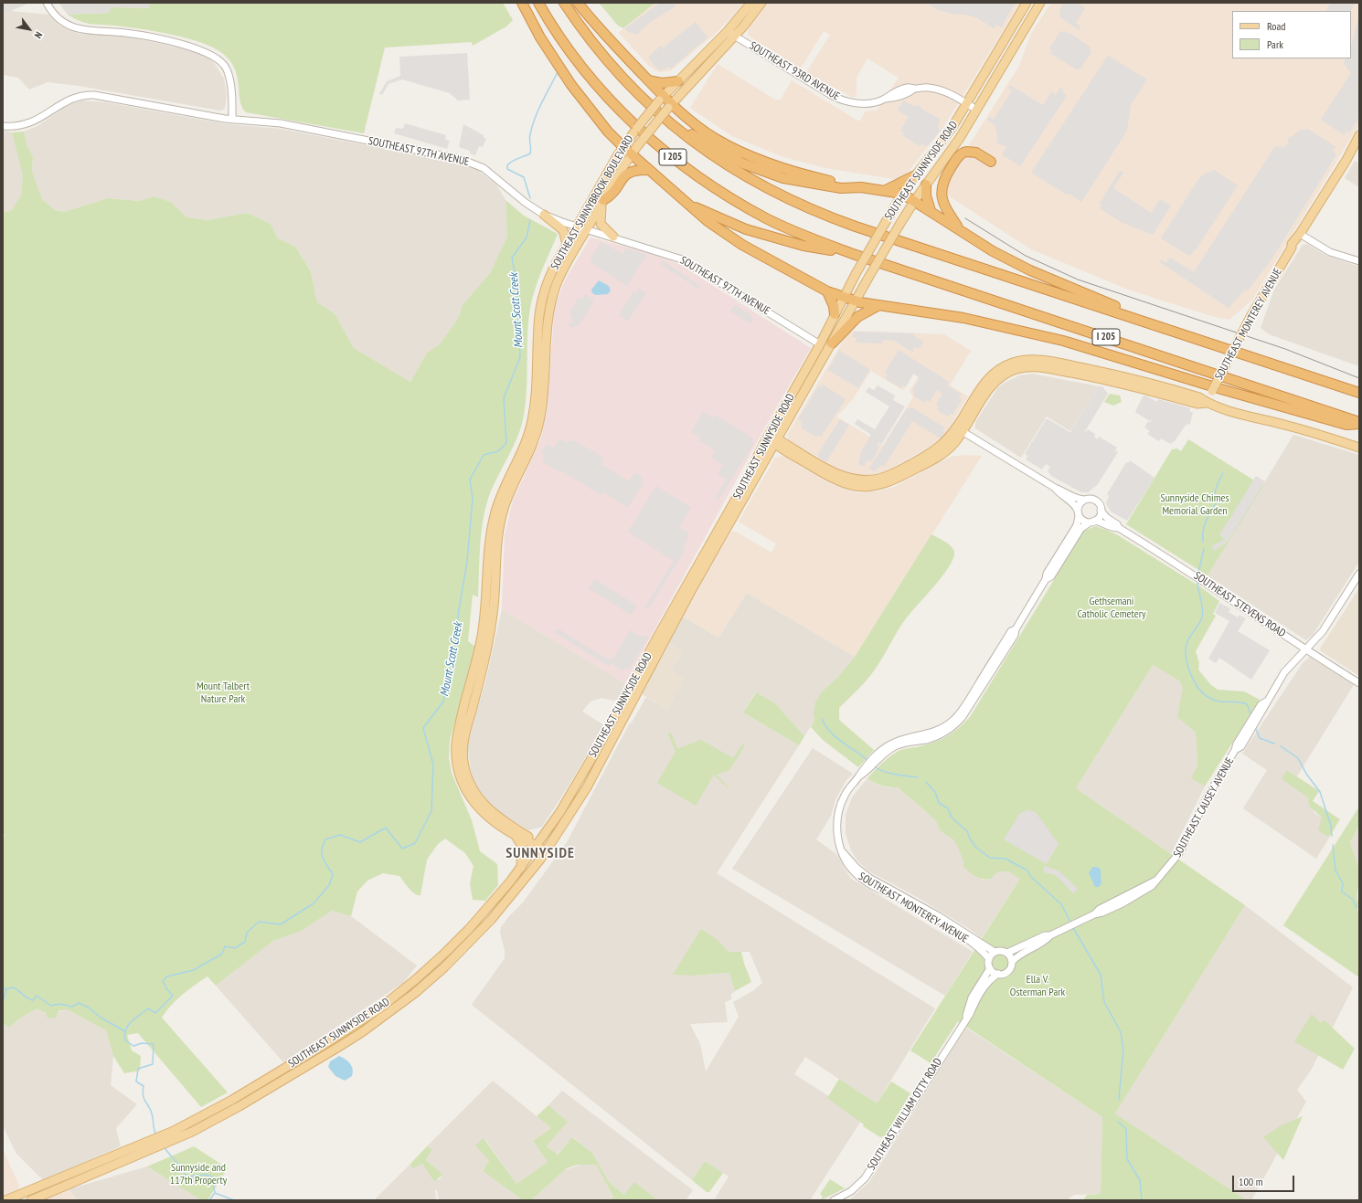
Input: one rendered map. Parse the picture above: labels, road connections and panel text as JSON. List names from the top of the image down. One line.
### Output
{"streets":{"highway":["I 205"],"main road":["SOUTHEAST SUNNYSIDE ROAD","SOUTHEAST SUNNYBROOK BOULEVARD","SOUTHEAST MONTEREY AVENUE"],"street":["SOUTHEAST 93RD AVENUE","SOUTHEAST 97TH AVENUE","SOUTHEAST STEVENS ROAD","SOUTHEAST CAUSEY AVENUE","SOUTHEAST WILLIAM OTTY ROAD"]},"crossings":[["SOUTHEAST 93RD AVENUE","SOUTHEAST SUNNYSIDE ROAD"],["SOUTHEAST 93RD AVENUE","SOUTHEAST SUNNYBROOK BOULEVARD"],["SOUTHEAST 97TH AVENUE","SOUTHEAST SUNNYSIDE ROAD"],["SOUTHEAST 97TH AVENUE","SOUTHEAST SUNNYBROOK BOULEVARD"],["SOUTHEAST SUNNYSIDE ROAD","SOUTHEAST SUNNYBROOK BOULEVARD"],["SOUTHEAST MONTEREY AVENUE","SOUTHEAST STEVENS ROAD"],["SOUTHEAST MONTEREY AVENUE","SOUTHEAST CAUSEY AVENUE"],["SOUTHEAST MONTEREY AVENUE","SOUTHEAST WILLIAM OTTY ROAD"],["SOUTHEAST STEVENS ROAD","SOUTHEAST CAUSEY AVENUE"],["SOUTHEAST CAUSEY AVENUE","SOUTHEAST WILLIAM OTTY ROAD"]],"districts":["SUNNYSIDE"],"water":["Mount Scott Creek"],"parks":["Sunnyside Chimes Memorial Garden","Gethsemani Catholic Cemetery","Mount Talbert Nature Park","Ella V. Osterman Park","Sunnyside and 117th Property"],"legend":["Road","Park"],"scale_bar":"100 m","north":"bottom right"}
